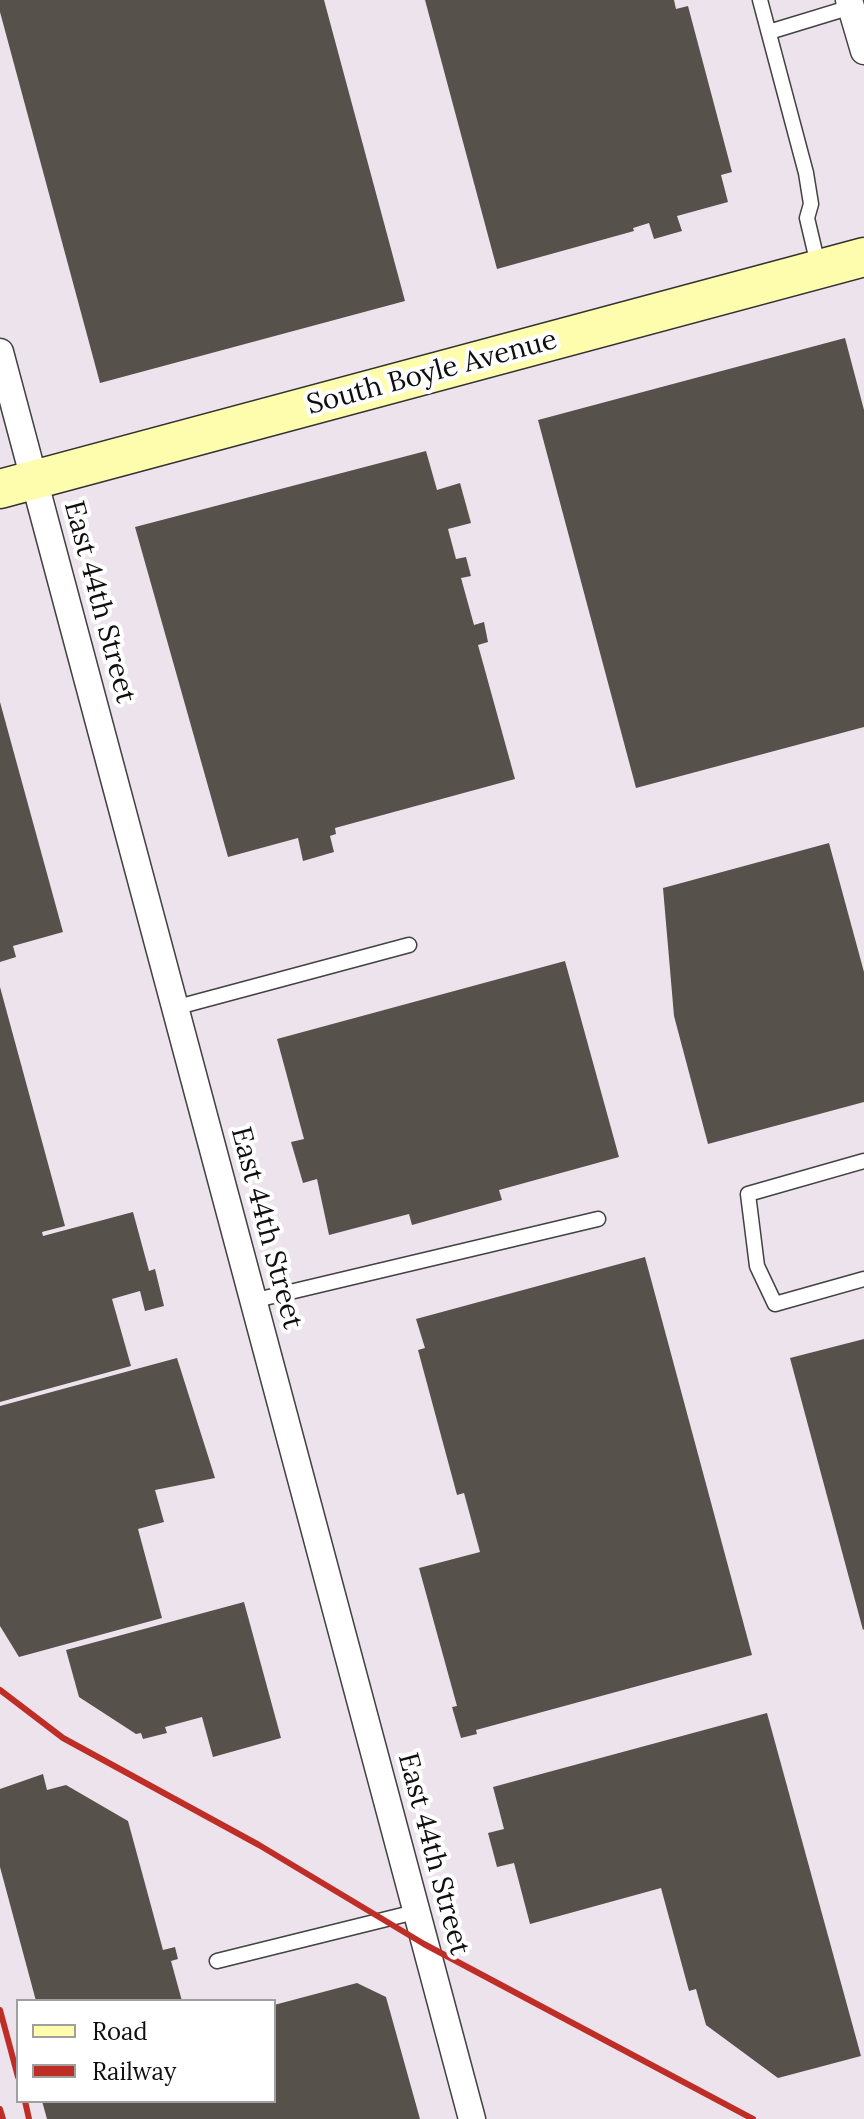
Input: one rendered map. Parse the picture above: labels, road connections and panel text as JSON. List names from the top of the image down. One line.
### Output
{"streets":{"street":["South Boyle Avenue","East 44th Street"]},"crossings":[["South Boyle Avenue","East 44th Street"]],"legend":["Road","Railway"]}
